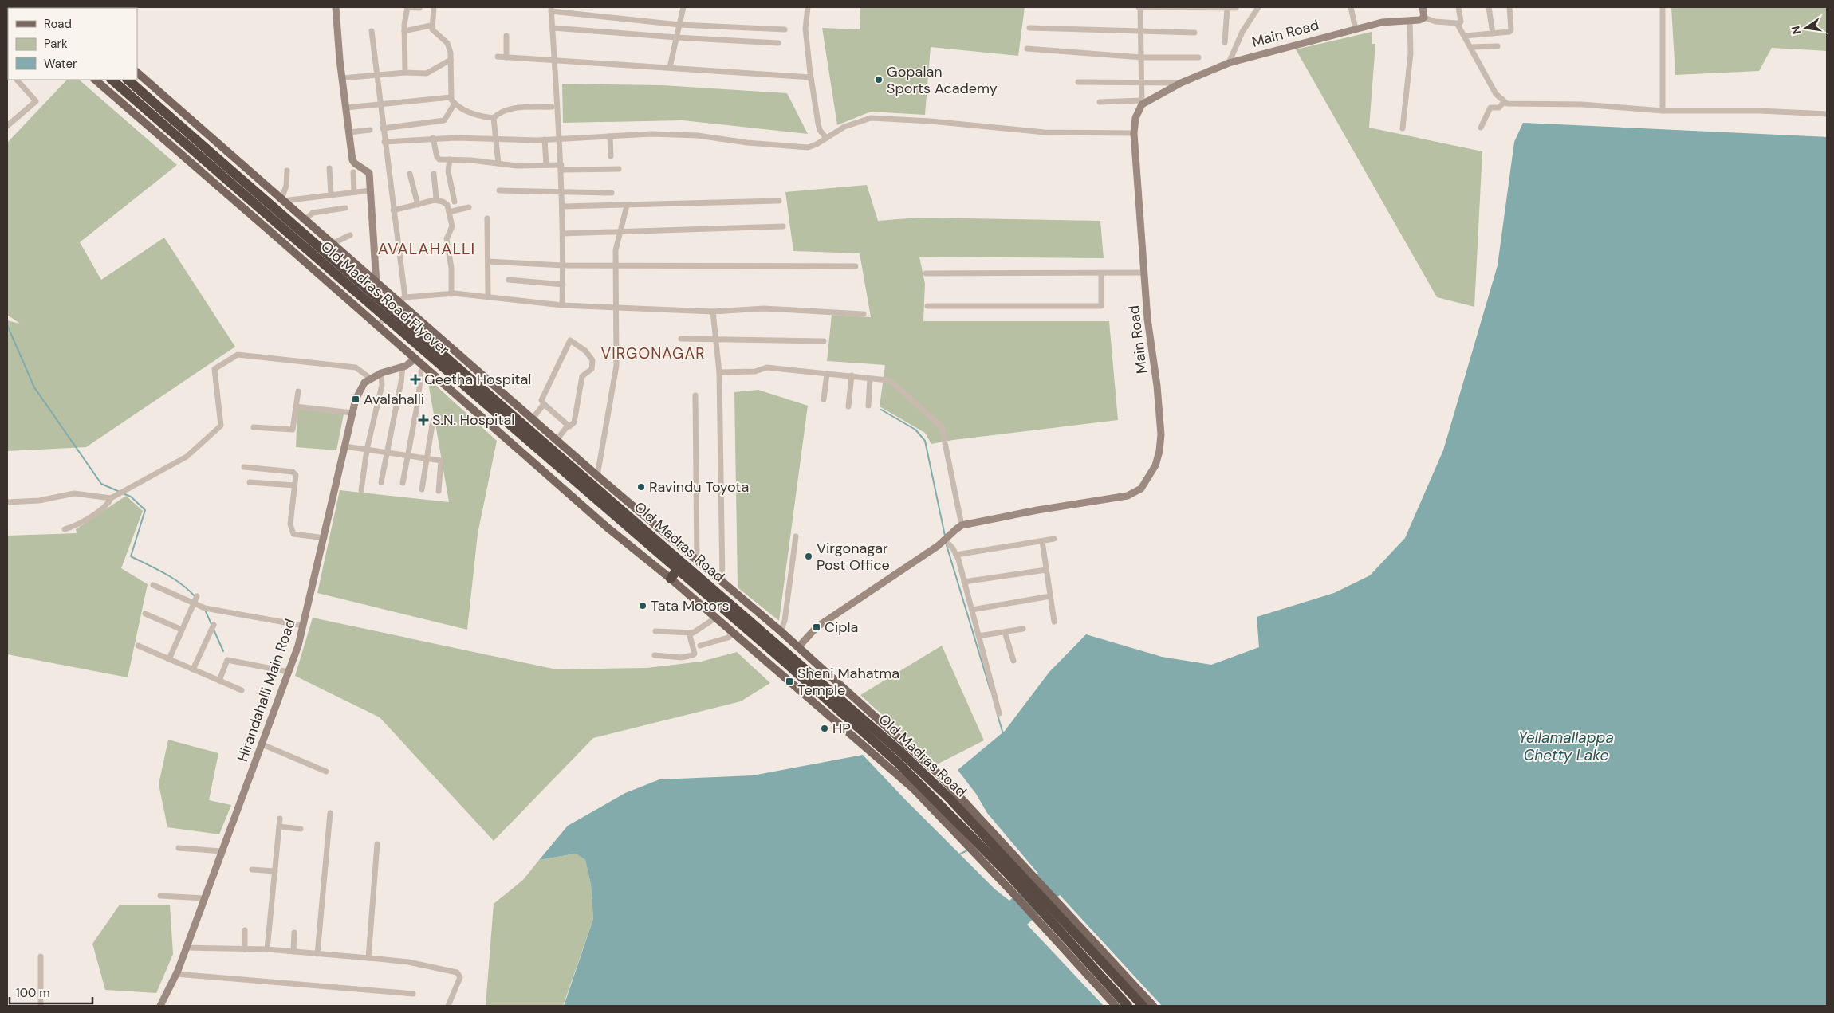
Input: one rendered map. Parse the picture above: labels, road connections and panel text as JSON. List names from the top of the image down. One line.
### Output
{"streets":{"highway":["Old Madras Road Flyover","Old Madras Road"],"street":["Main Road","Hirandahalli Main Road"]},"crossings":[["Old Madras Road Flyover","Old Madras Road"]],"districts":["AVALAHALLI","VIRGONAGAR"],"water":["Yellamallappa Chetty Lake"],"places":{"other":["Gopalan Sports Academy","Ravindu Toyota","Virgonagar Post Office","Tata Motors","HP"],"health":["Geetha Hospital","S.N. Hospital"],"transit":["Avalahalli","Cipla","Sheni Mahatma Temple"]},"legend":["Road","Park","Water"],"scale_bar":"100 m","north":"left"}
